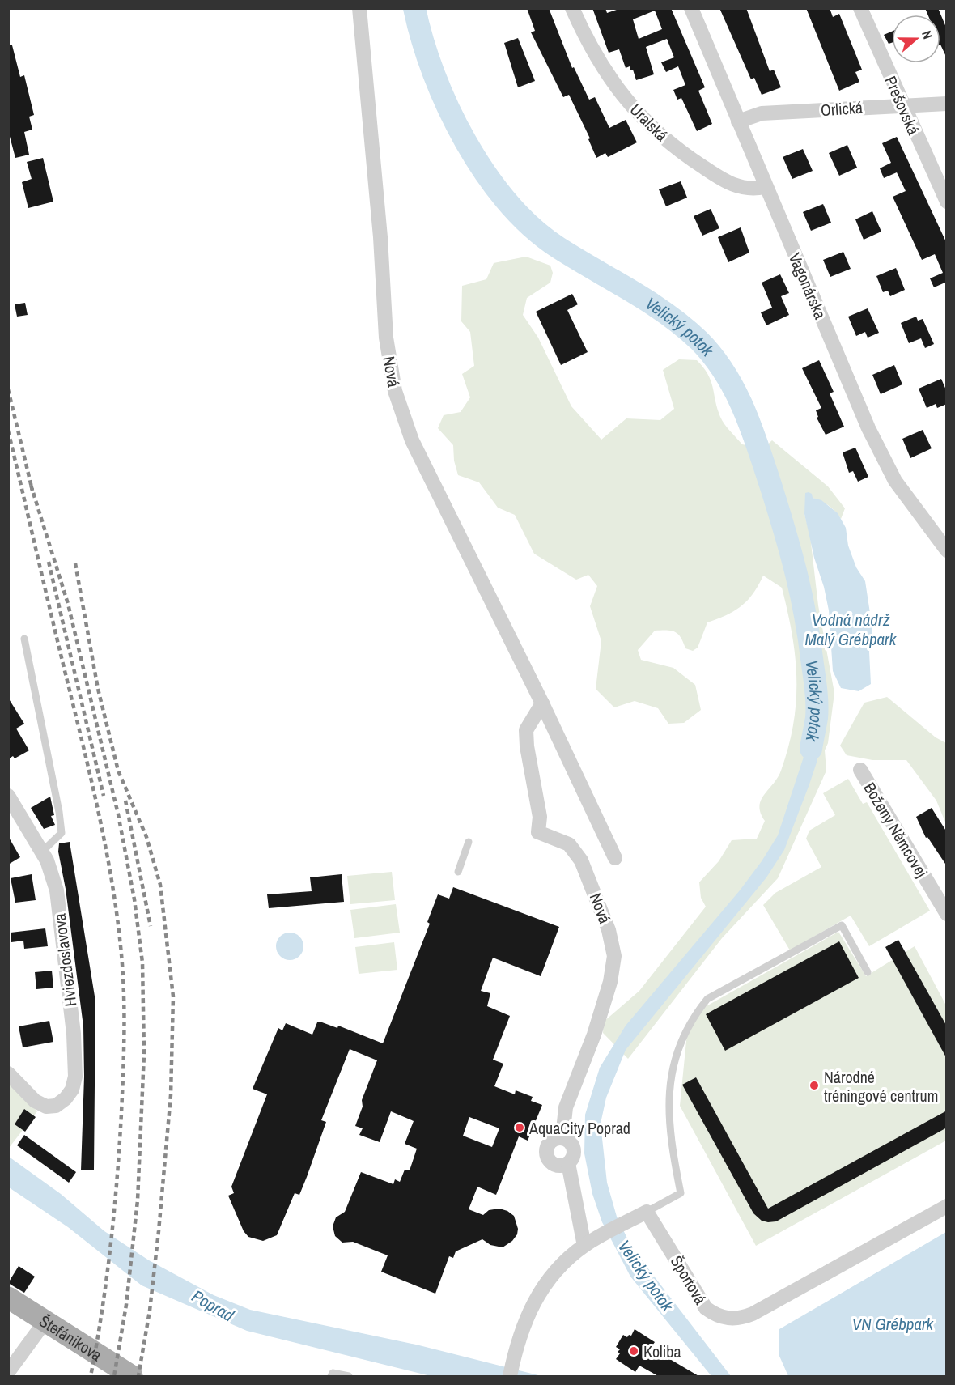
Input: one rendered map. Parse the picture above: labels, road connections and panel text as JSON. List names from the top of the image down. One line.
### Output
{"streets":{"main road":["Štefánikova"],"street":["Prešovská","Orlická","Uralská","Vagonárska","Nová","Boženy Němcovej","Hviezdoslavova","Športová"]},"crossings":[["Prešovská","Orlická"],["Orlická","Vagonárska"],["Uralská","Vagonárska"]],"water":["Velický potok","Vodná nádrž Malý Grébpark","Poprad","VN Grébpark"],"places":["Národné tréningové centrum","AquaCity Poprad","Koliba"],"north":"right"}
